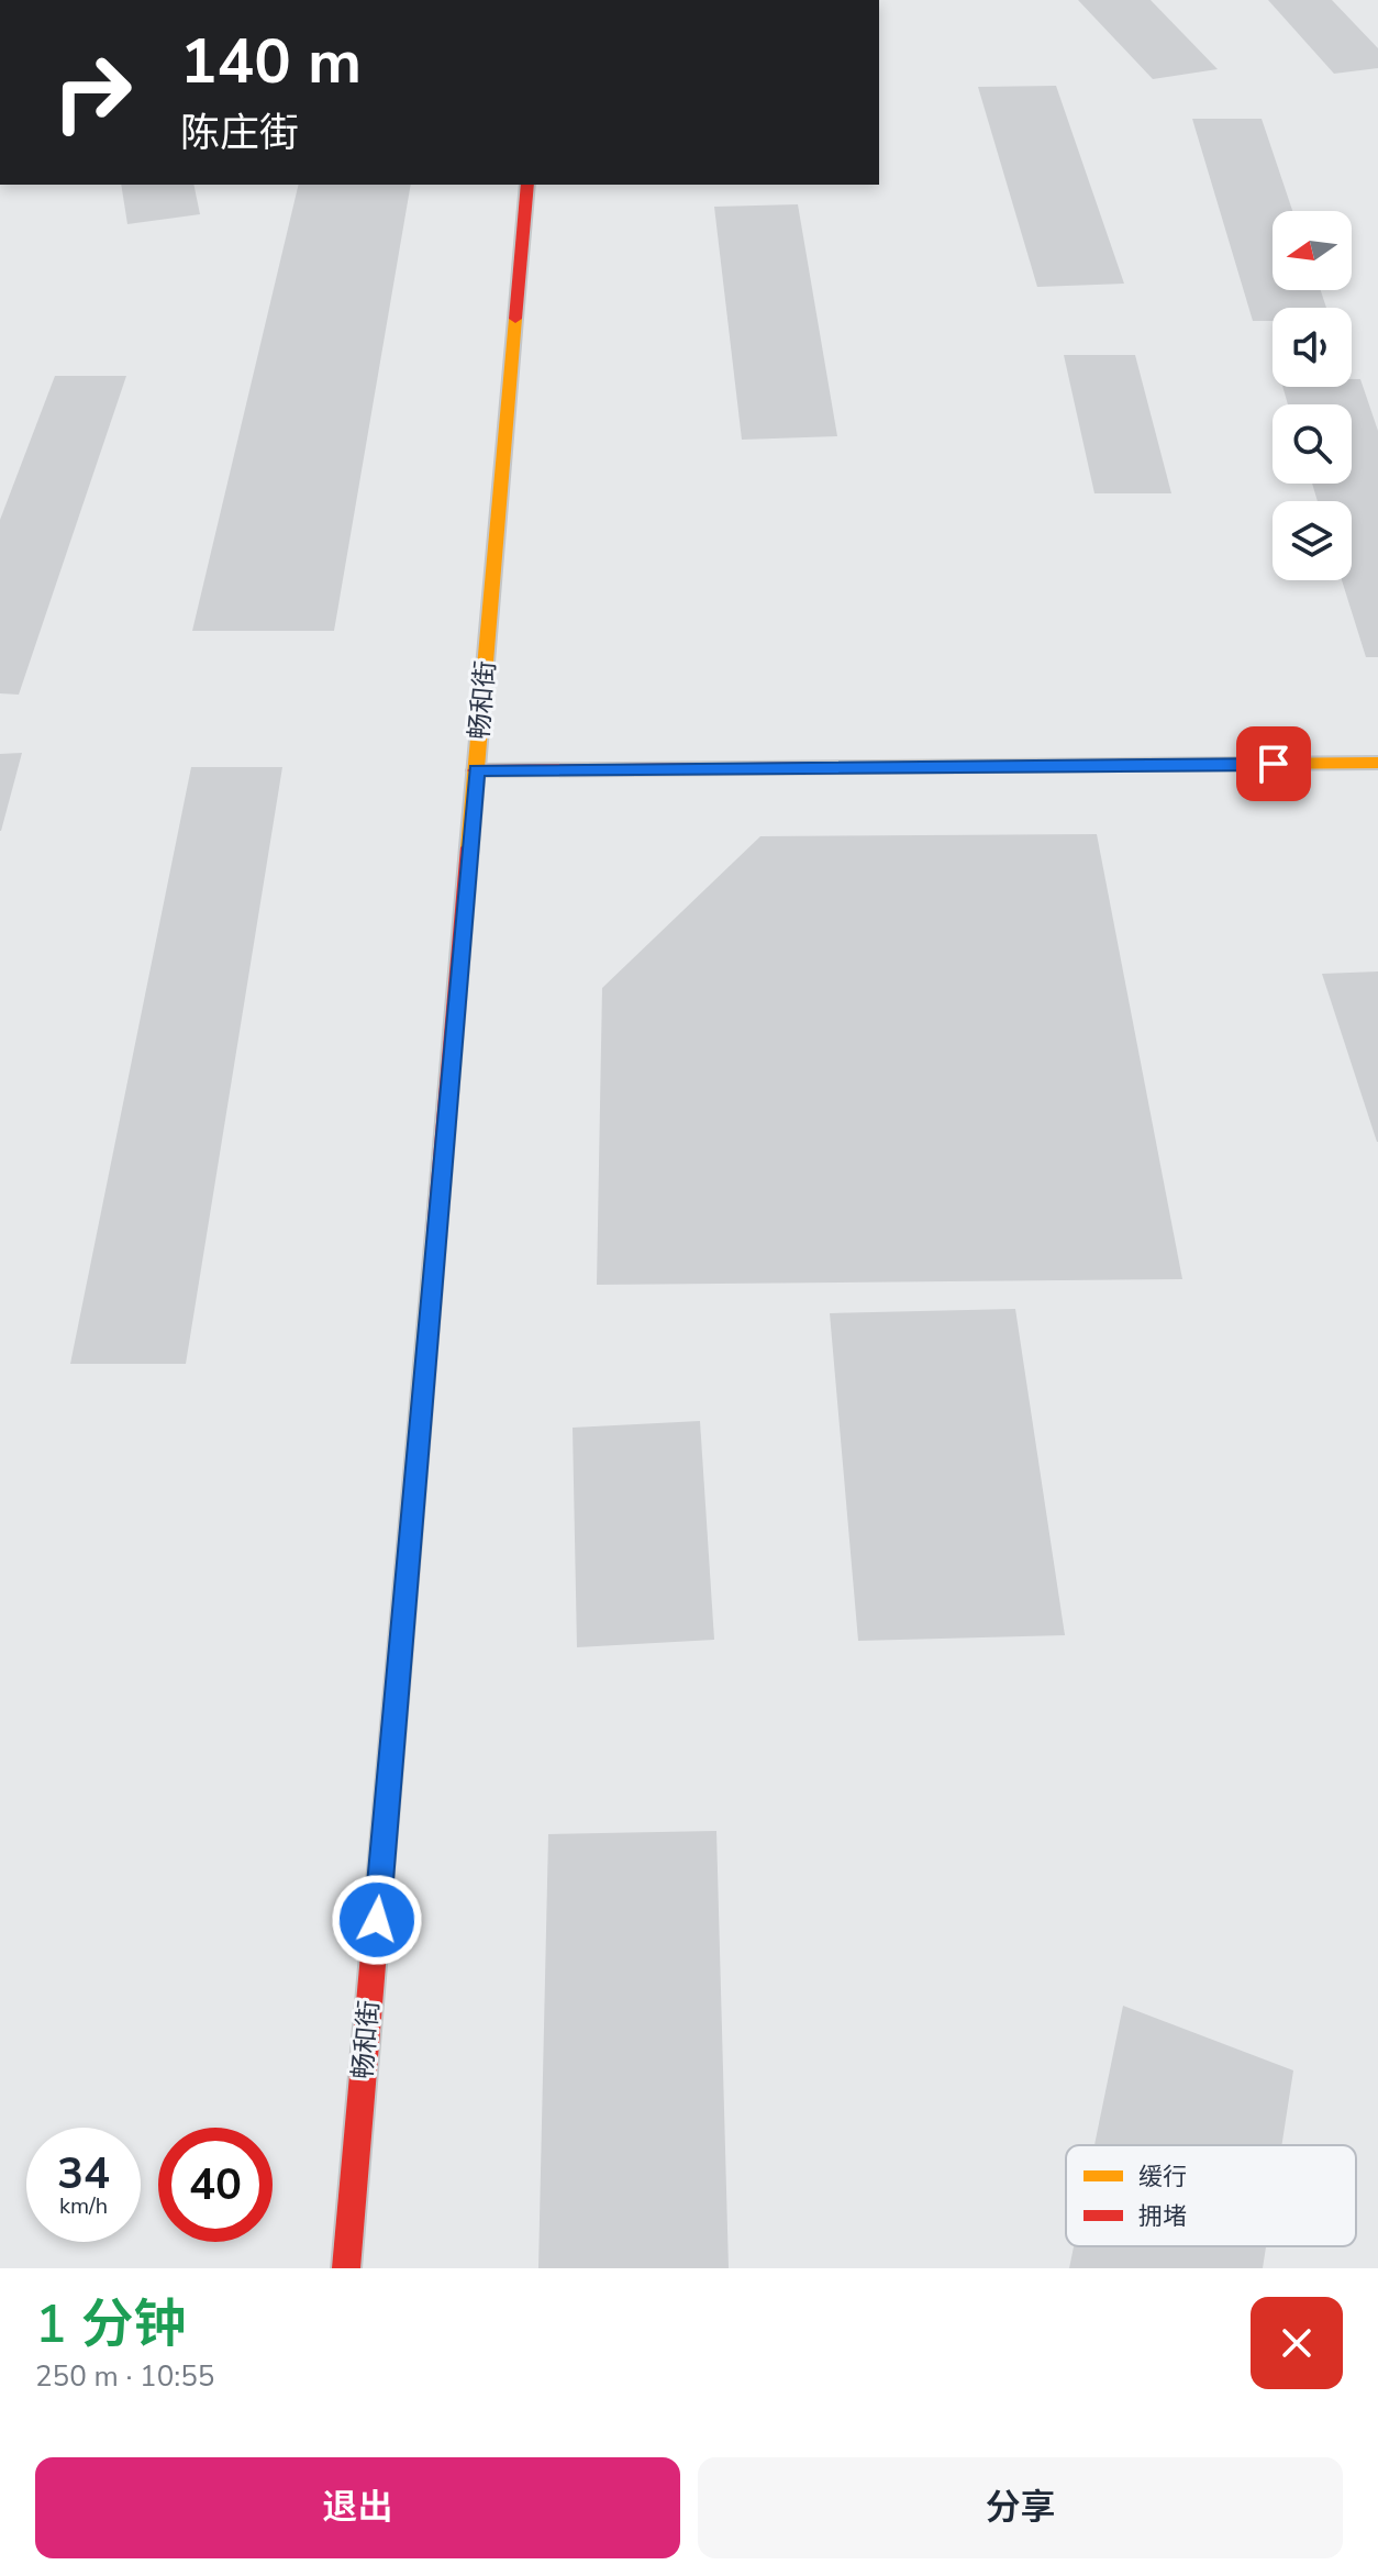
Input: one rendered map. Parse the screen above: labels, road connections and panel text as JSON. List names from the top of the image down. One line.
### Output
{"streets":{"street":["畅和街"]},"legend":["缓行","拥堵"],"north":"left","page":{"turn":["140 m","陈庄街"],"speed":"34 km/h","limit":"40","heading":["1 分钟","250 m · 10:55"],"buttons":["退出","分享"]}}
